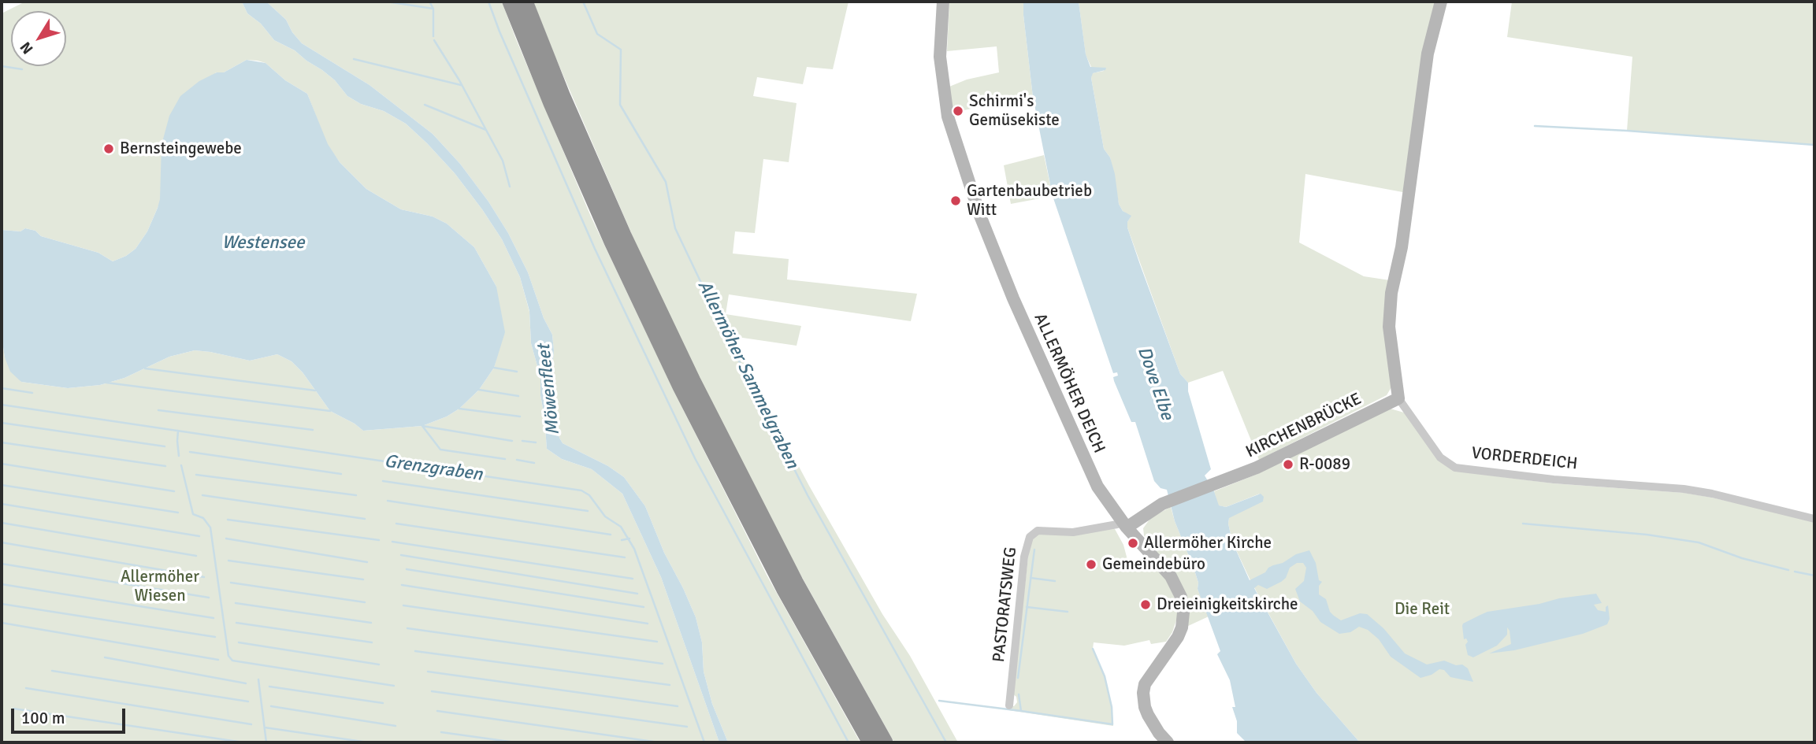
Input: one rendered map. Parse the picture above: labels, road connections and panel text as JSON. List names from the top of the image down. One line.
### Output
{"streets":{"street":["ALLERMÖHER DEICH","KIRCHENBRÜCKE","VORDERDEICH","PASTORATSWEG"]},"crossings":[["ALLERMÖHER DEICH","KIRCHENBRÜCKE"],["ALLERMÖHER DEICH","PASTORATSWEG"],["KIRCHENBRÜCKE","VORDERDEICH"],["KIRCHENBRÜCKE","PASTORATSWEG"]],"water":["Westensee","Allermöher Sammelgraben","Dove Elbe","Möwenfleet","Grenzgraben"],"parks":["Allermöher Wiesen","Die Reit"],"places":["Schirmi's Gemüsekiste","Bernsteingewebe","Gartenbaubetrieb Witt","R-0089","Allermöher Kirche","Gemeindebüro","Dreieinigkeitskirche"],"scale_bar":"100 m","north":"bottom left"}
